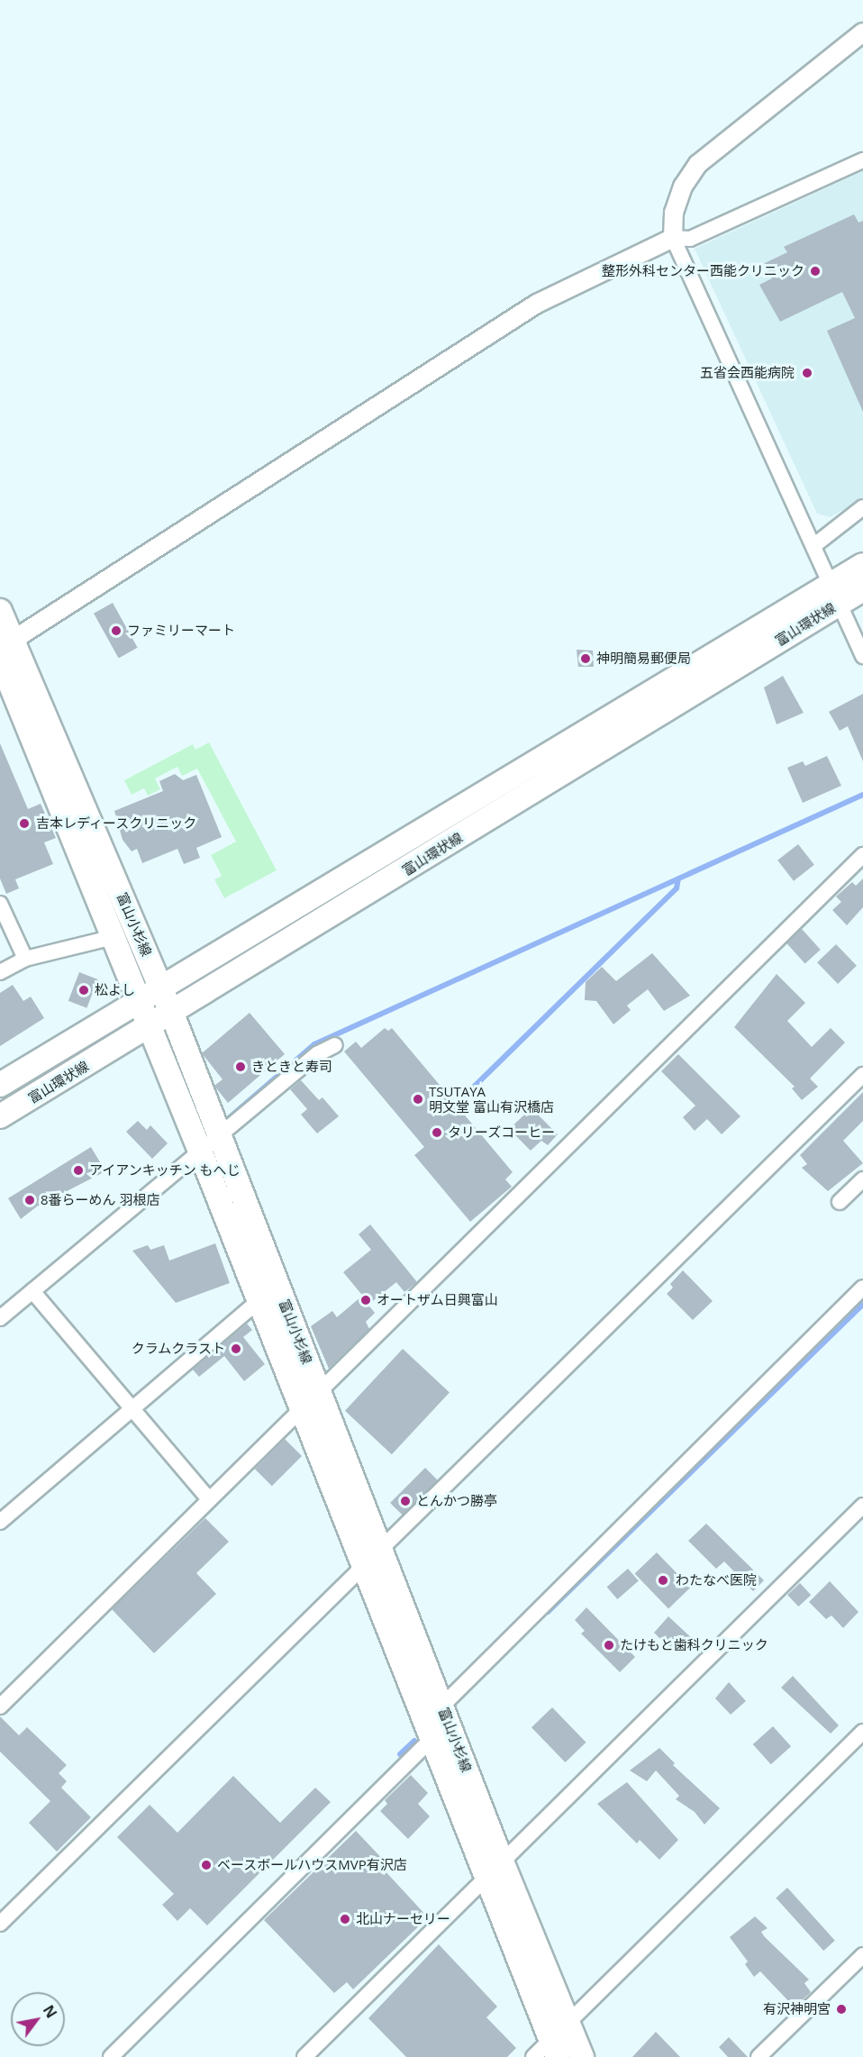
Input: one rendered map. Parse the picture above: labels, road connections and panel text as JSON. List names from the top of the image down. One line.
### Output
{"streets":{"main road":["富山環状線","富山小杉線"]},"crossings":[["富山環状線","富山小杉線"]],"places":["整形外科センター西能クリニック","五省会西能病院","ファミリーマート","神明簡易郵便局","吉本レディースクリニック","松よし","きときと寿司","TSUTAYA 明文堂 富山有沢橋店","タリーズコーヒー","アイアンキッチン もへじ","8番らーめん 羽根店","オートザム日興富山","クラムクラスト","とんかつ勝亭","わたなべ医院","たけもと歯科クリニック","ベースボールハウスMVP有沢店","北山ナーセリー","有沢神明宮"],"north":"top right"}
